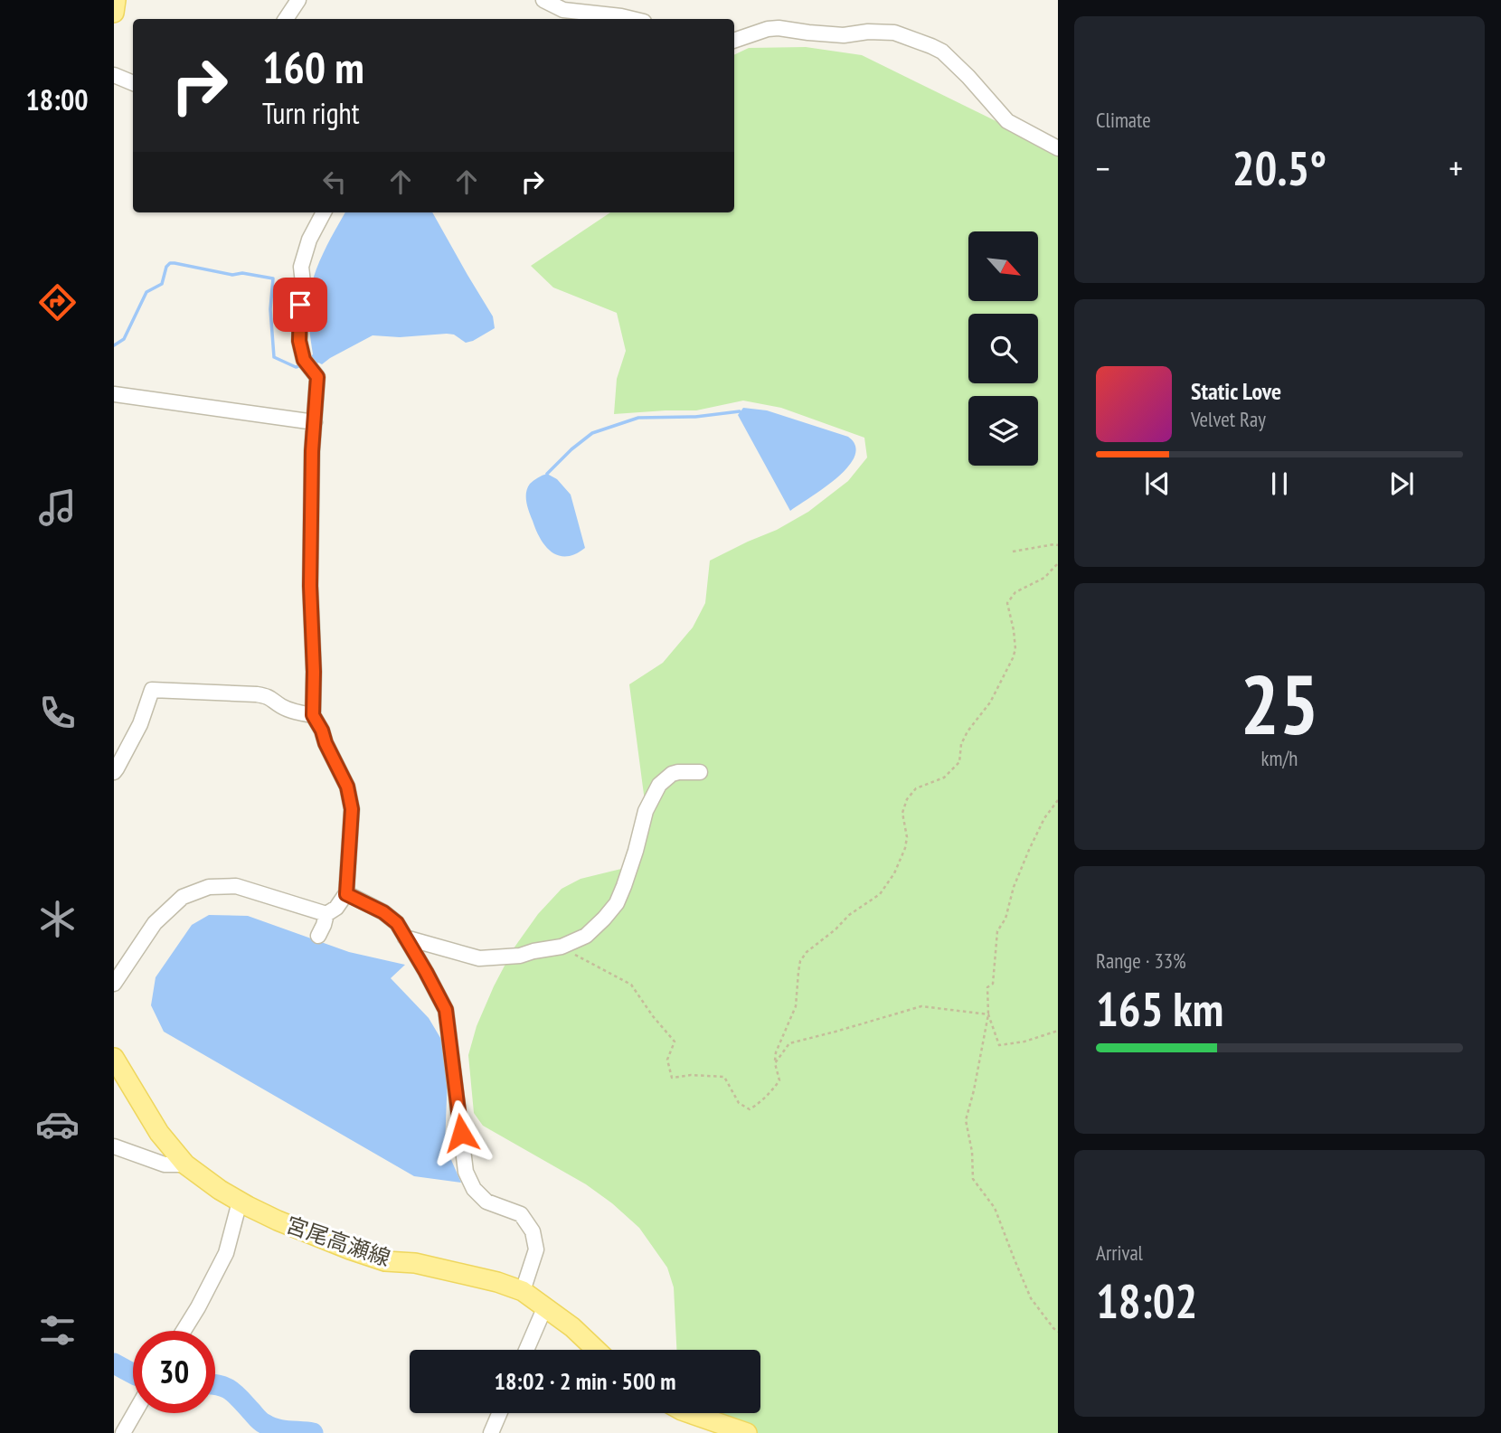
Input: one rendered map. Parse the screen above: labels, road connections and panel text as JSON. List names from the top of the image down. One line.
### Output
{"streets":{"main road":["宮尾高瀬線"]},"north":"bottom right","page":{"tabs":"18:00","tile":["Climate",["25","km/h"],["Range · 33%","165 km"],["Arrival","18:02"]],"turn":["160 m","Turn right"],"heat":["−","20.5°","+"],"song":["Static Love","Velvet Ray"],"limit":"30","trip":"18:02 · 2 min · 500 m"}}
